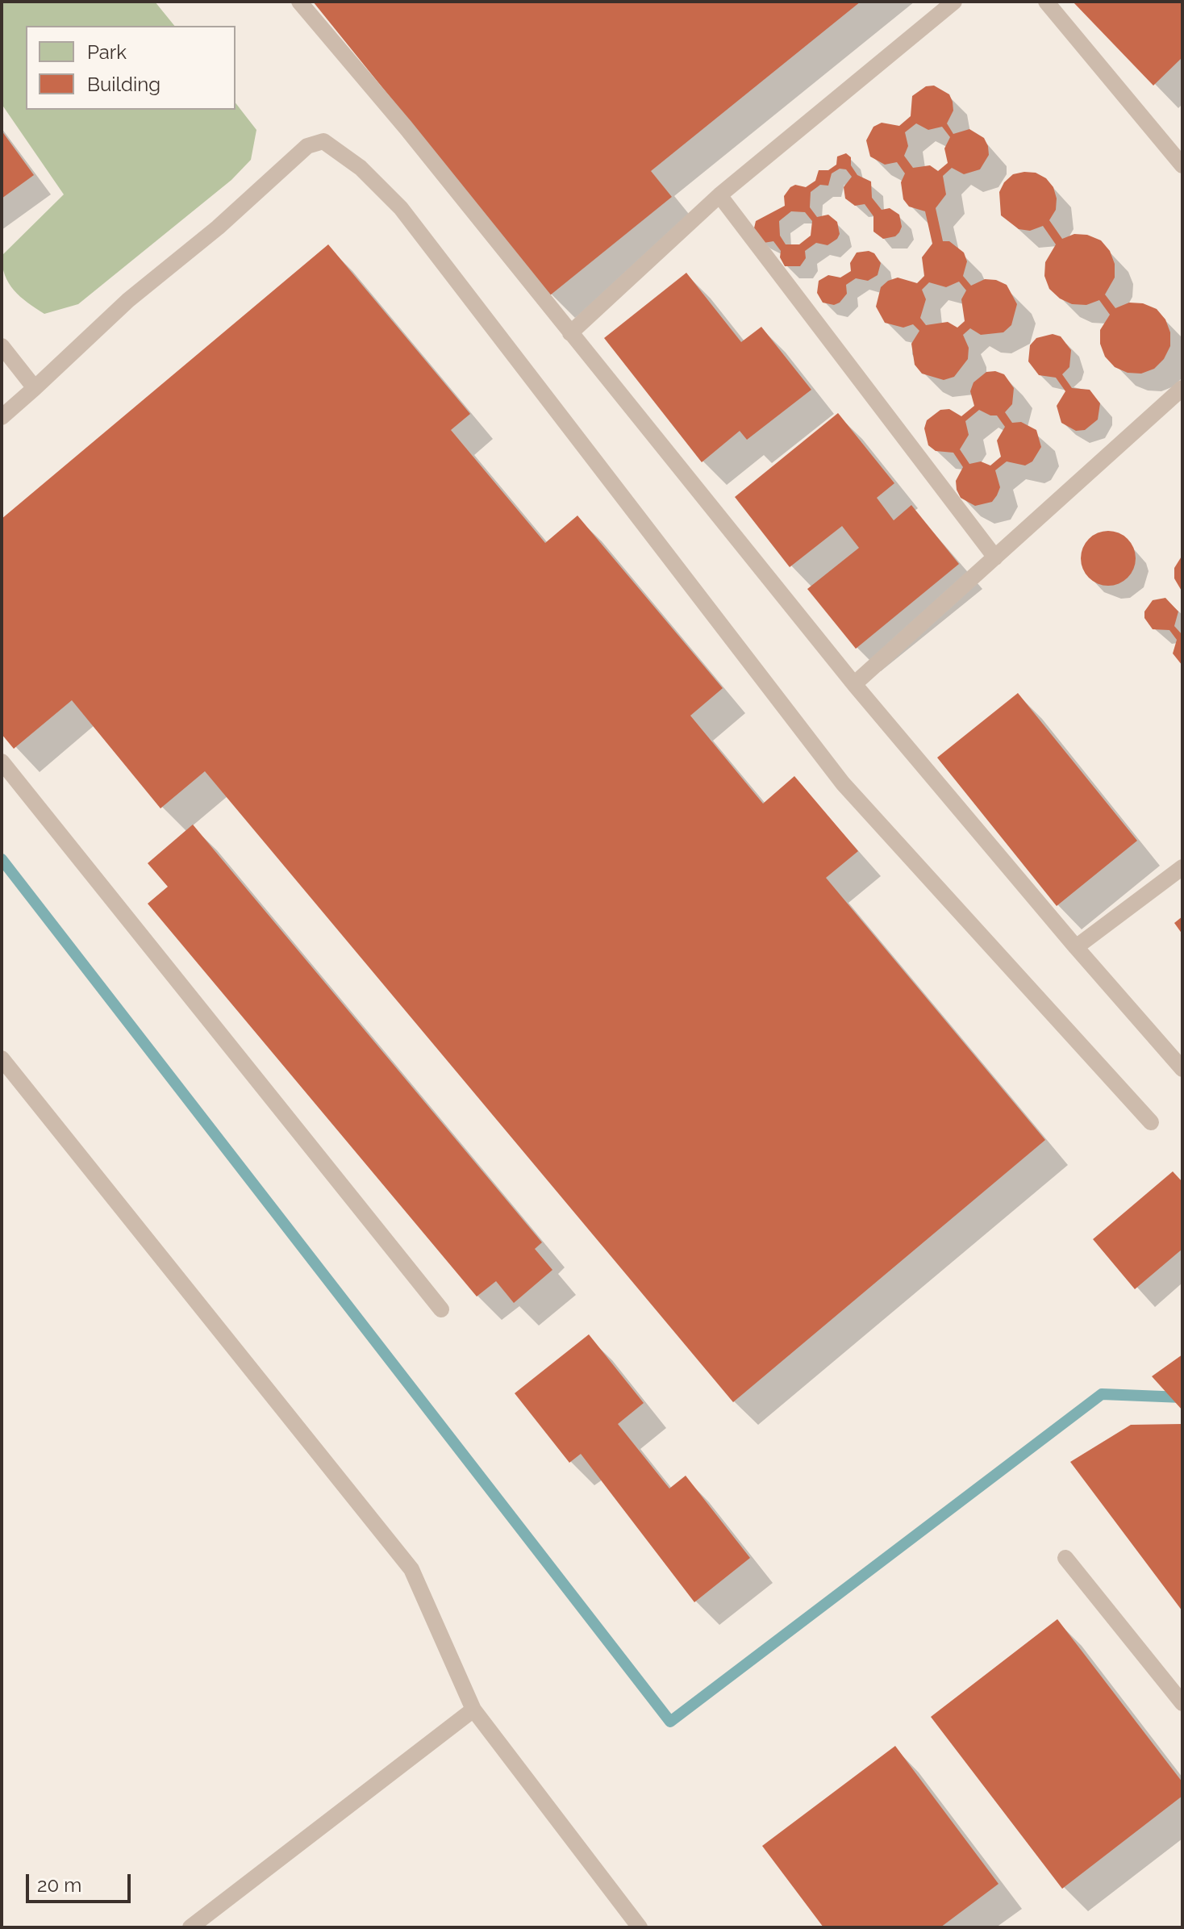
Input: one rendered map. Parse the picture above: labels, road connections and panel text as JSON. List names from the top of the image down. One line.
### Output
{"legend":["Park","Building"],"scale_bar":"20 m"}
